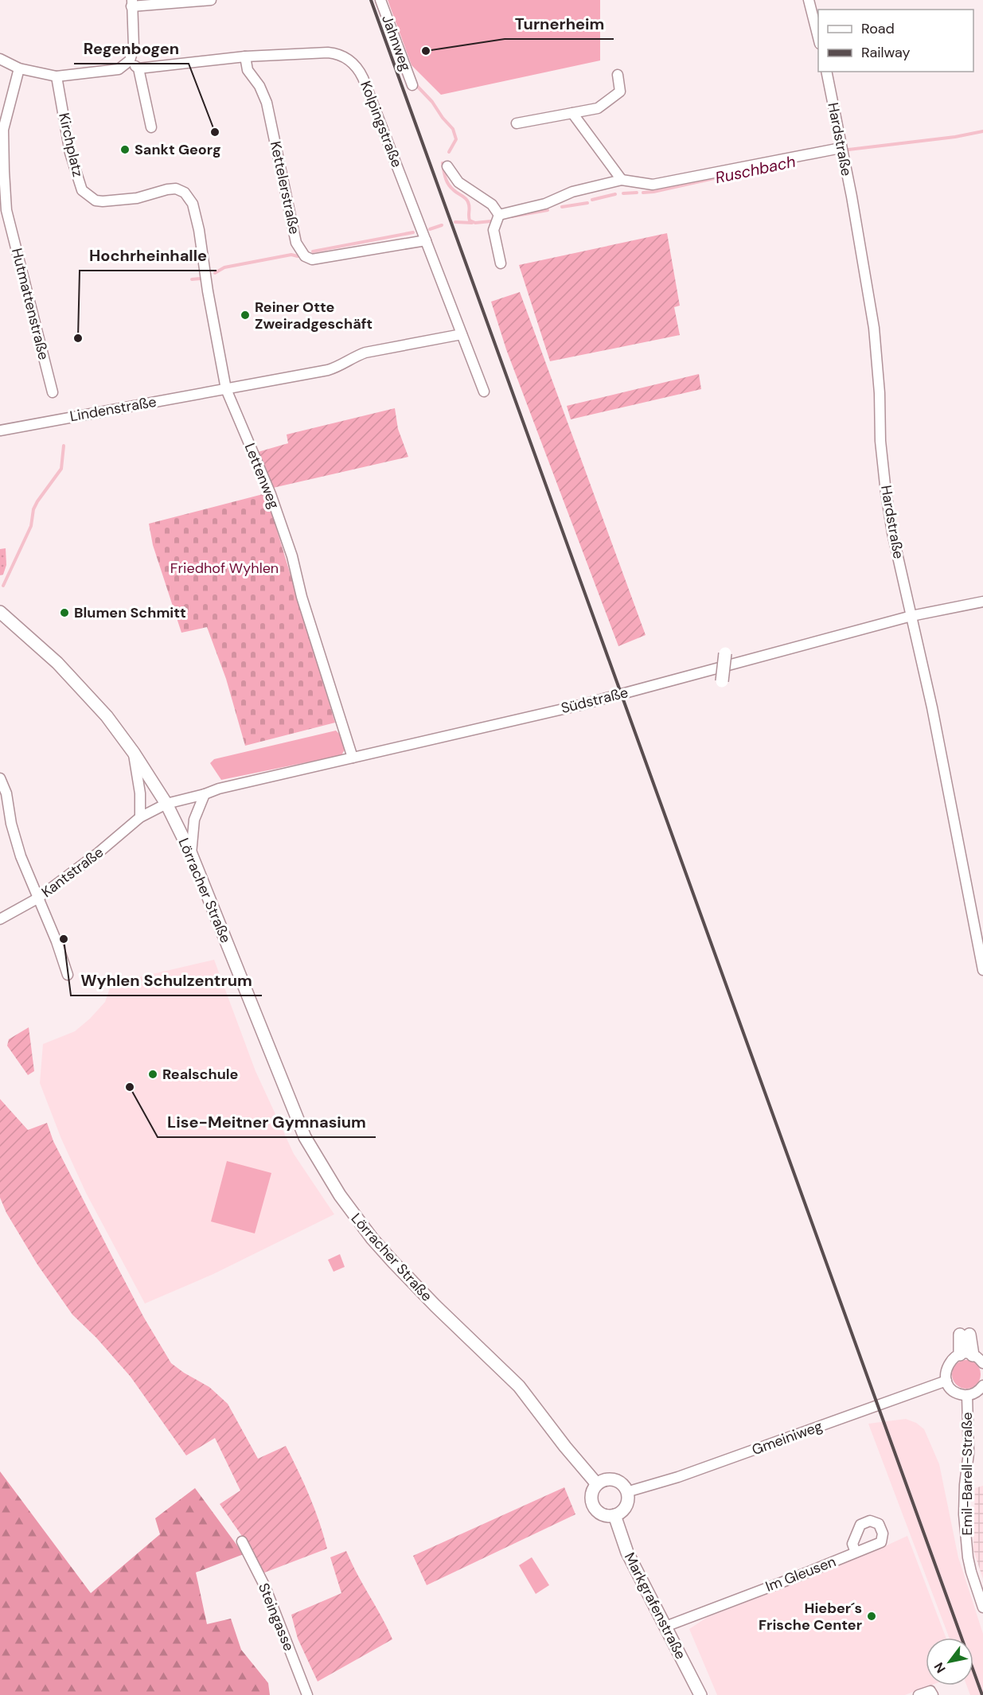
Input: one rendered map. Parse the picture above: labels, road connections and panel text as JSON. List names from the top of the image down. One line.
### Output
{"streets":{"main road":["Lörracher Straße","Markgrafenstraße"],"street":["Jahnweg","Kolpingstraße","Hardstraße","Kirchplatz","Kettelerstraße","Hutmattenstraße","Lindenstraße","Lettenweg","Südstraße","Kantstraße","Gmeiniweg","Emil-Barell-Straße","Im Gleusen","Steingasse"]},"crossings":[["Kolpingstraße","Kettelerstraße"],["Kolpingstraße","Lindenstraße"],["Hardstraße","Südstraße"],["Kirchplatz","Lettenweg"],["Lindenstraße","Lettenweg"],["Lettenweg","Südstraße"],["Südstraße","Kantstraße"],["Südstraße","Lörracher Straße"],["Kantstraße","Lörracher Straße"],["Lörracher Straße","Gmeiniweg"],["Lörracher Straße","Markgrafenstraße"],["Gmeiniweg","Markgrafenstraße"],["Im Gleusen","Markgrafenstraße"]],"water":["Ruschbach"],"parks":["Friedhof Wyhlen"],"places":["Turnerheim","Regenbogen","Sankt Georg","Reiner Otte Zweiradgeschäft","Hochrheinhalle","Blumen Schmitt","Wyhlen Schulzentrum","Realschule","Lise-Meitner Gymnasium","Hieber´s Frische Center"],"legend":["Road","Railway"],"north":"bottom left"}
